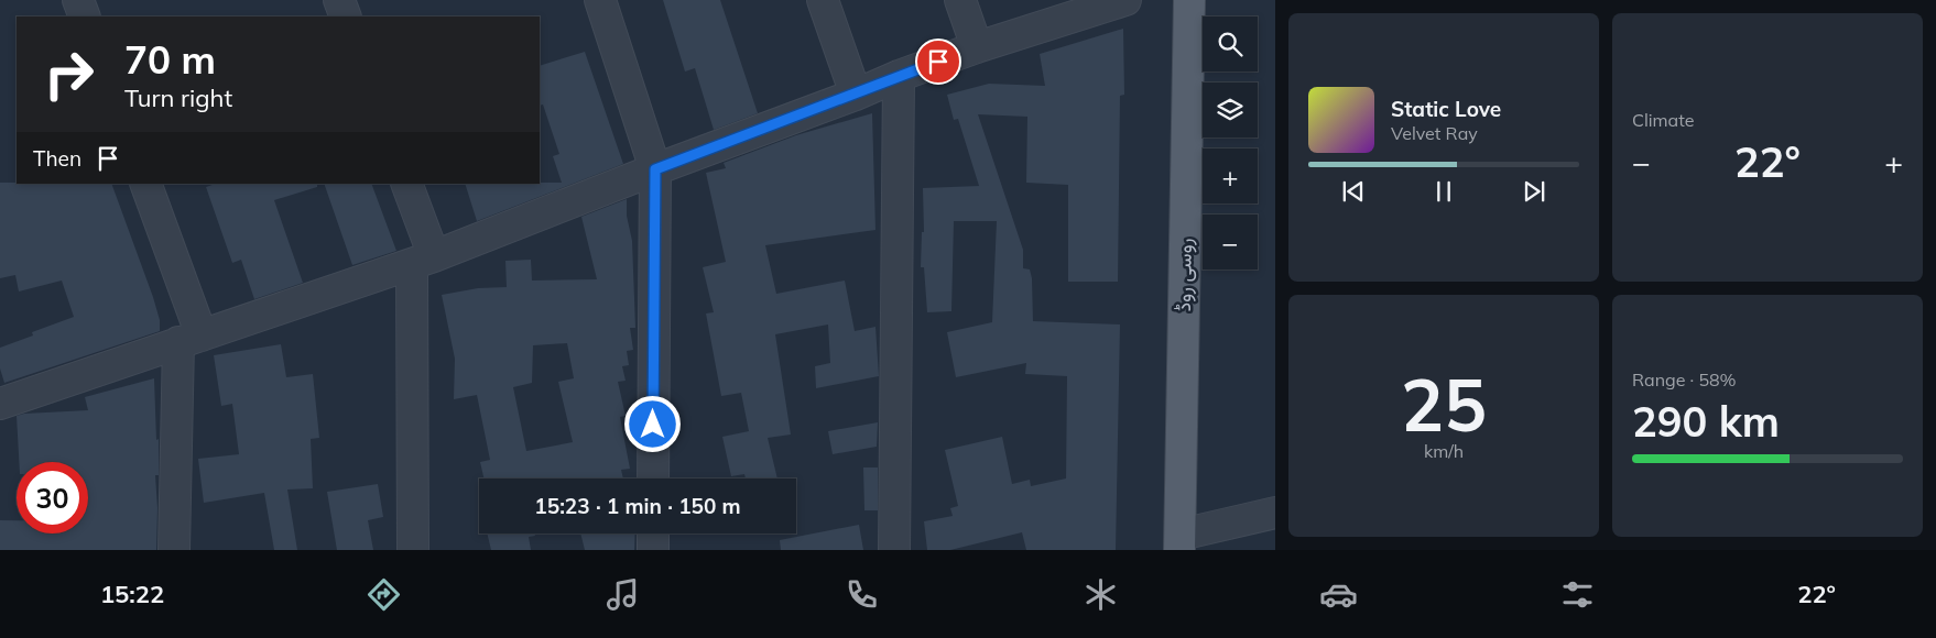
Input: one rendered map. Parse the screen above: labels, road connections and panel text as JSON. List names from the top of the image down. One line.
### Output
{"streets":{"main road":["روسی روڈ"]},"page":{"tile":["Climate",["25","km/h"],["Range · 58%","290 km"]],"map_buttons":["+","−"],"turn":["70 m","Turn right"],"song":["Static Love","Velvet Ray"],"then":"Then","heat":["−","22°","+"],"limit":"30","trip":"15:23 · 1 min · 150 m","tabs":["15:22","22°"]}}
